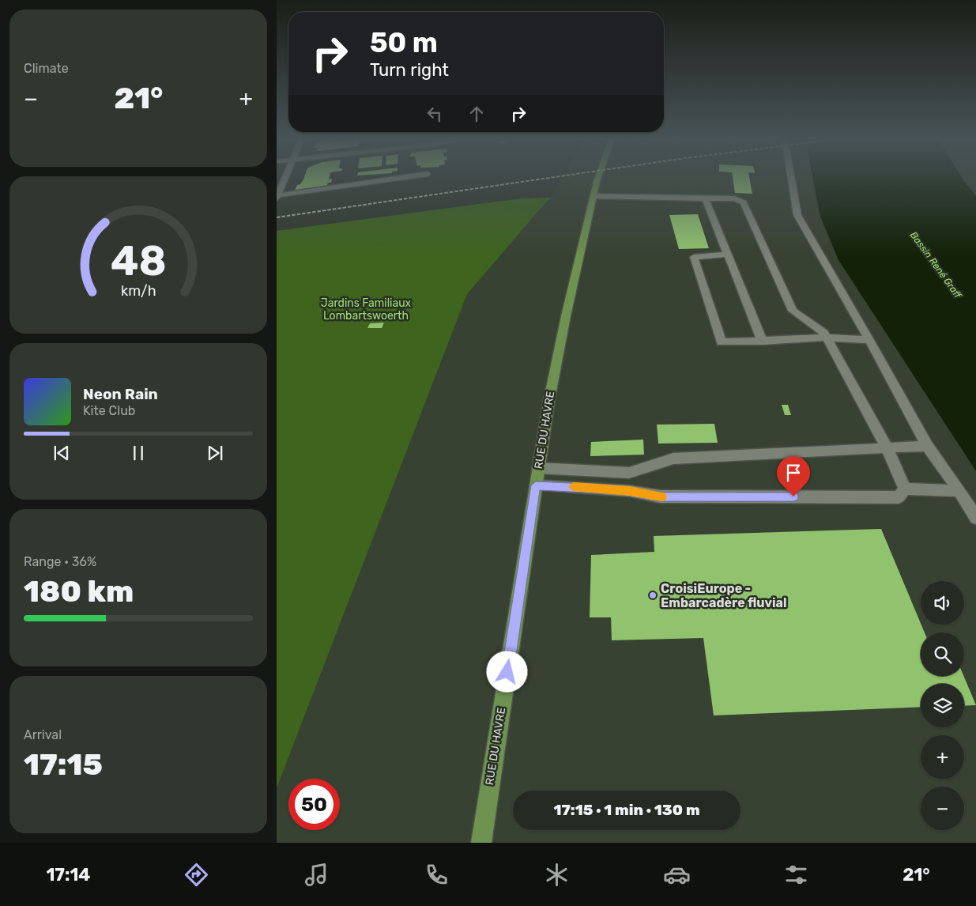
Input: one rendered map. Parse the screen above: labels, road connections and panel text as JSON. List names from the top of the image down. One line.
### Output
{"streets":{"main road":["RUE DU HAVRE"]},"water":["Bassin René Graff"],"parks":["Jardins Familiaux Lombartswoerth"],"places":["CroisiEurope - Embarcadère fluvial"],"page":{"tile":["Climate",["Range · 36%","180 km"],["Arrival","17:15"]],"turn":["50 m","Turn right"],"heat":["−","21°","+"],"song":["Neon Rain","Kite Club"],"map_buttons":["+","−"],"limit":"50","trip":"17:15 · 1 min · 130 m","tabs":["17:14","21°"],"gauge":["48","km/h"]}}
